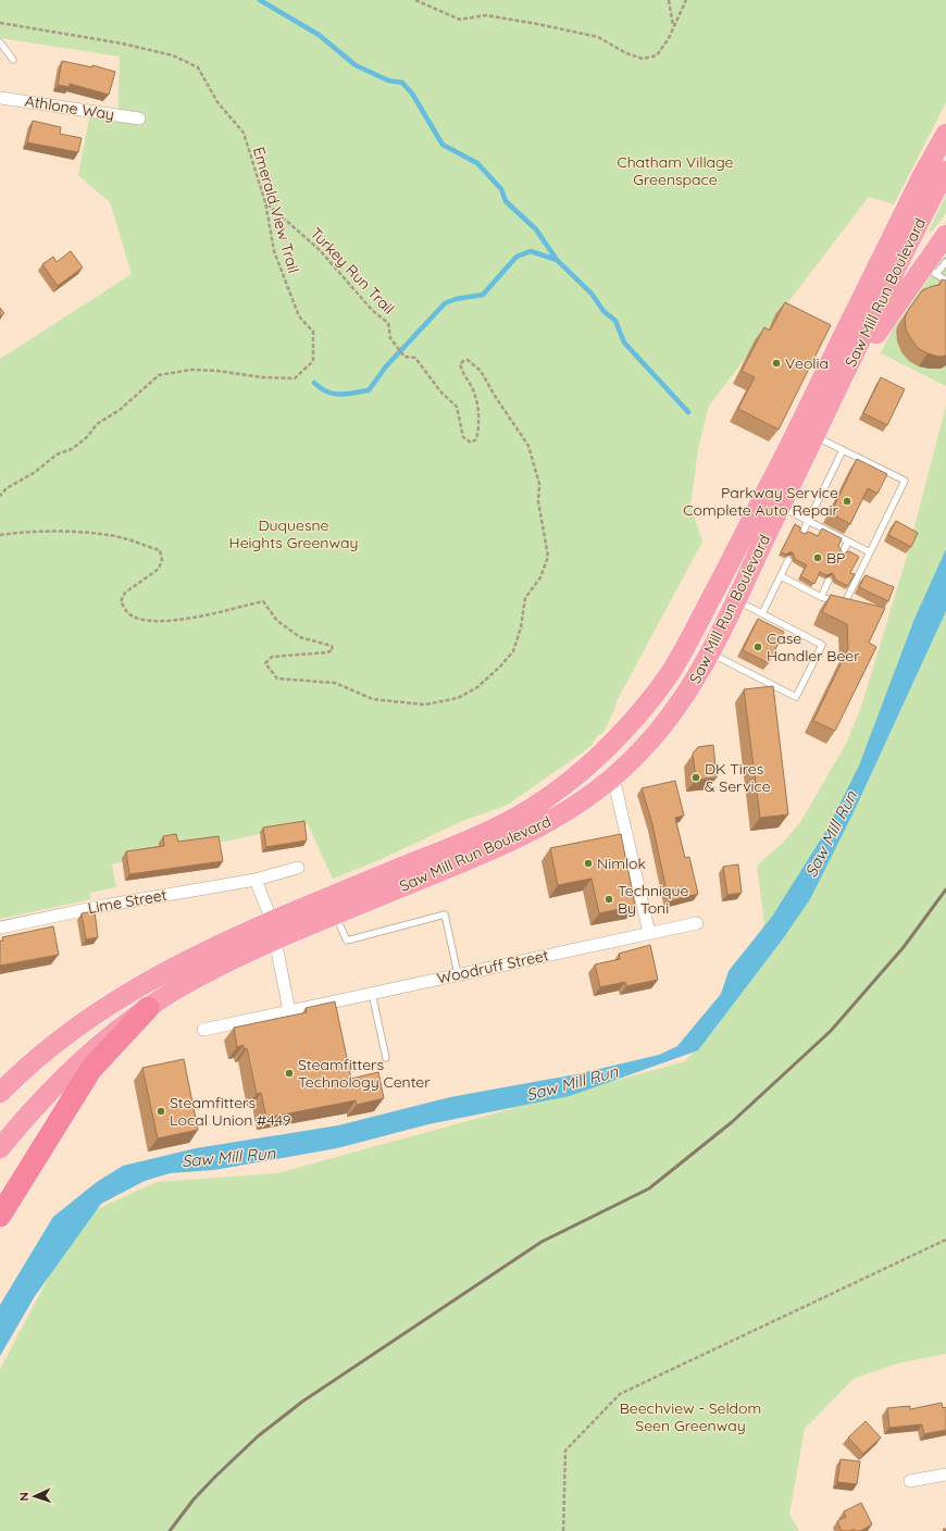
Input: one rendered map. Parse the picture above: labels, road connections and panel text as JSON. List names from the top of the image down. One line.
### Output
{"streets":{"highway":["Saw Mill Run Boulevard"],"street":["Athlone Way","Lime Street","Woodruff Street"],"path":["Emerald View Trail","Turkey Run Trail"]},"crossings":[["Emerald View Trail","Turkey Run Trail"]],"water":["Saw Mill Run"],"parks":["Chatham Village Greenspace","Duquesne Heights Greenway","Beechview - Seldom Seen Greenway"],"places":["Veolia","Parkway Service Complete Auto Repair","BP","Case Handler Beer","DK Tires & Service","Nimlok","Technique By Toni","Steamfitters Technology Center","Steamfitters Local Union #449"],"north":"left"}
